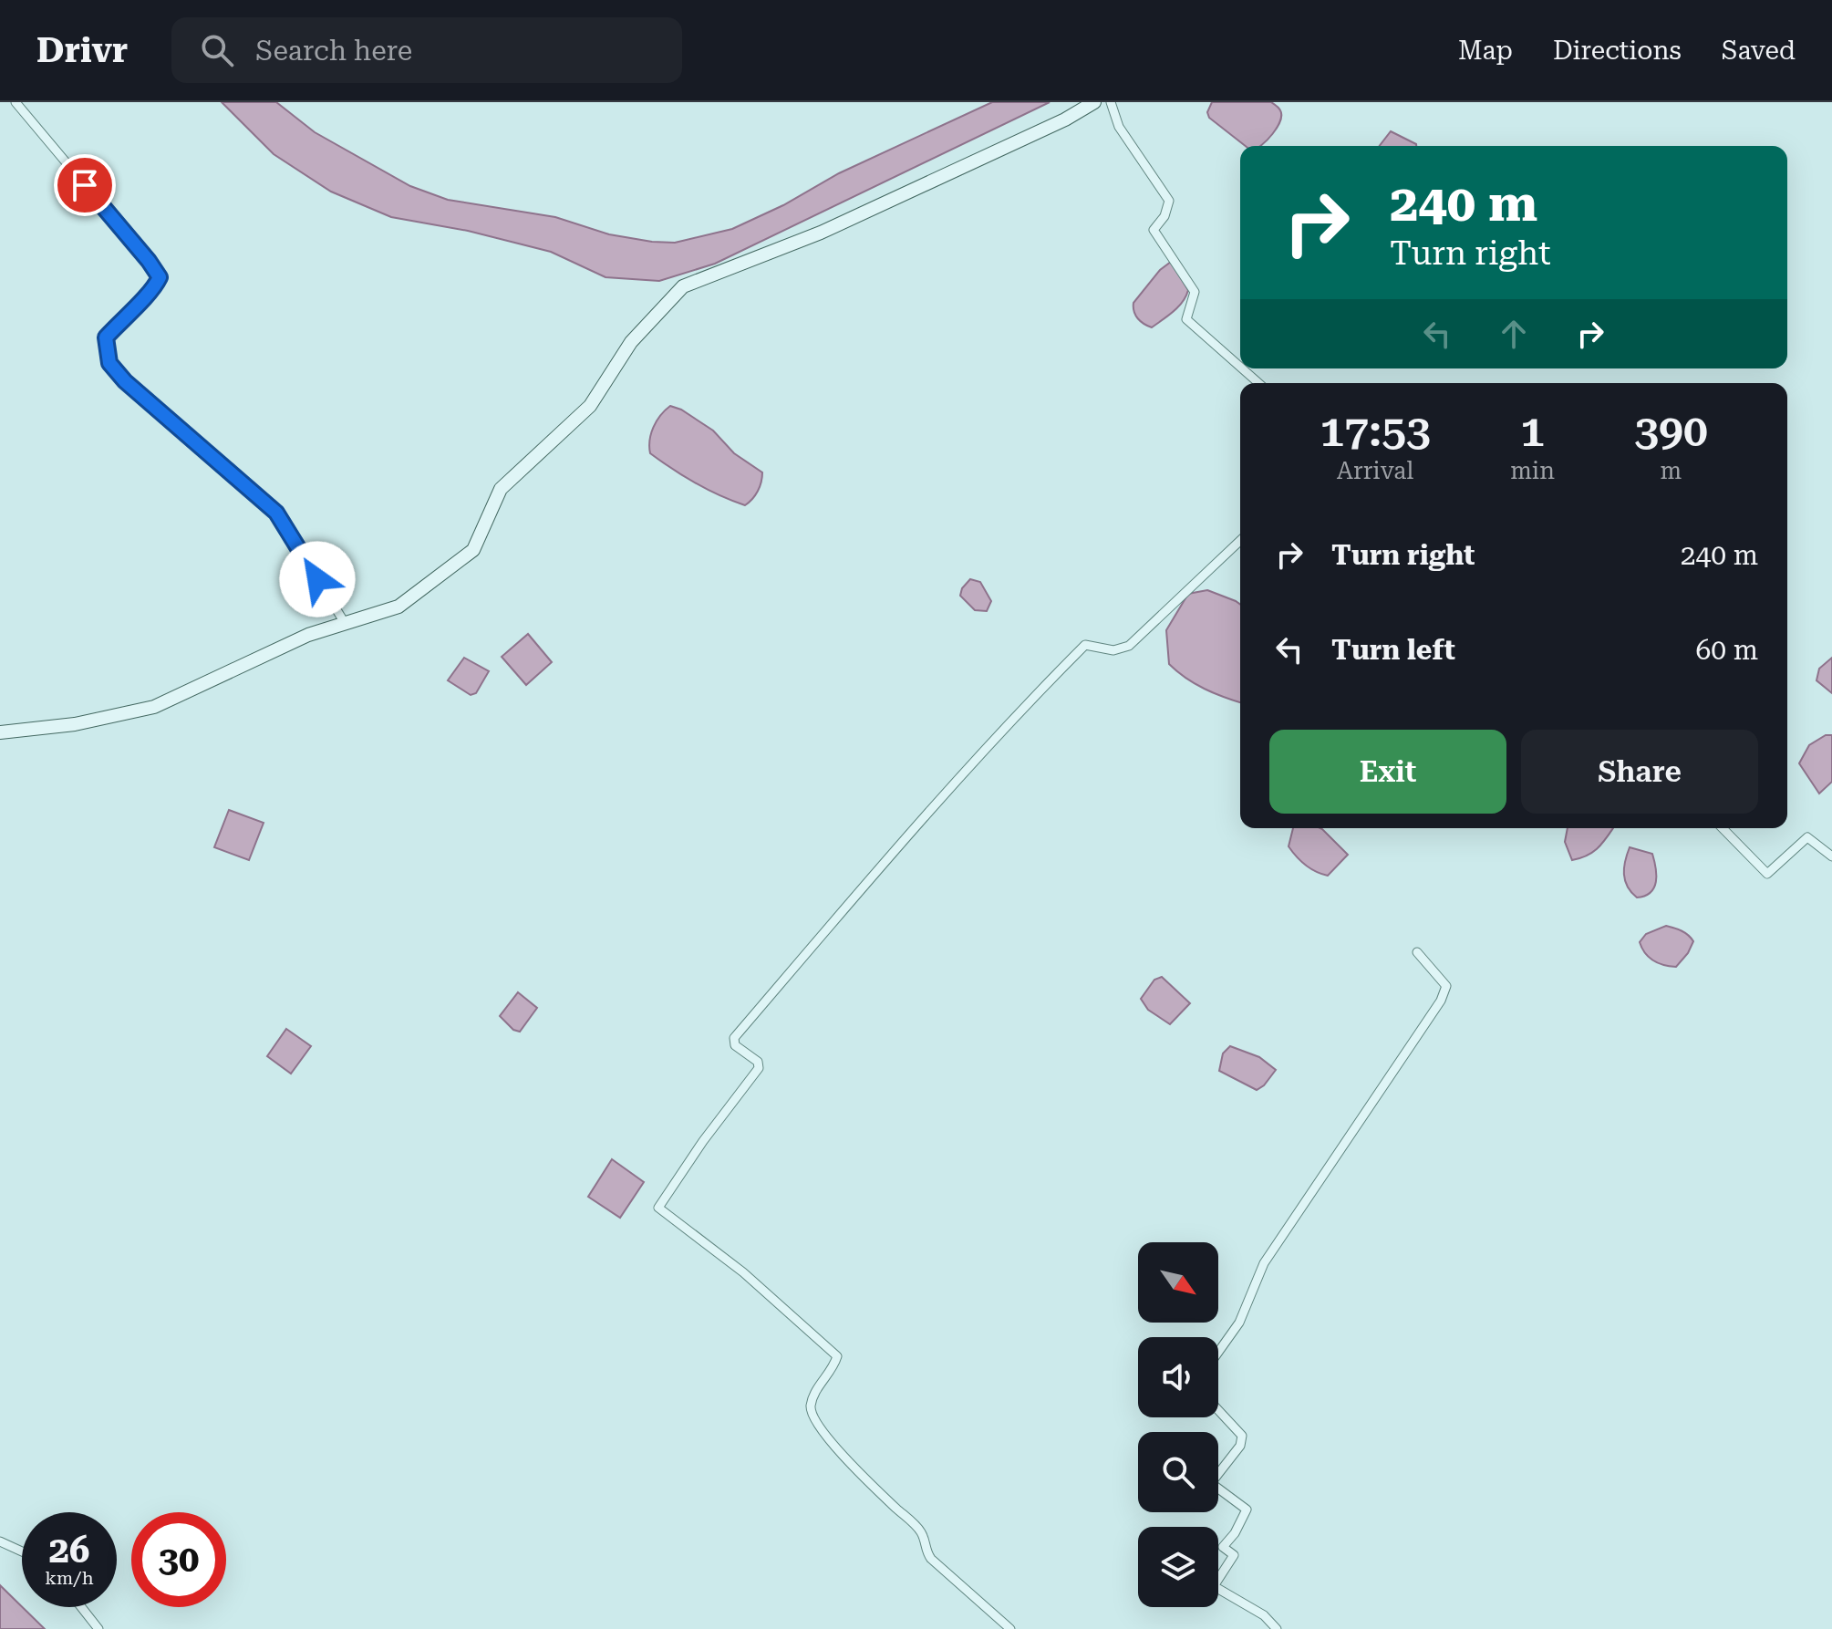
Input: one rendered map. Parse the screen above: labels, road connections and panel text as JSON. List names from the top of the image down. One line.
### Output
{"north":"bottom right","page":{"header":"Drivr","search":"Search here","nav":["Map","Directions","Saved"],"turn":["240 m","Turn right"],"eta":["17:53","Arrival","1","min","390","m"],"list":[{"name":"Turn right","value":"240 m"},{"name":"Turn left","value":"60 m"}],"buttons":["Exit","Share"],"speed":"26 km/h","limit":"30"}}
